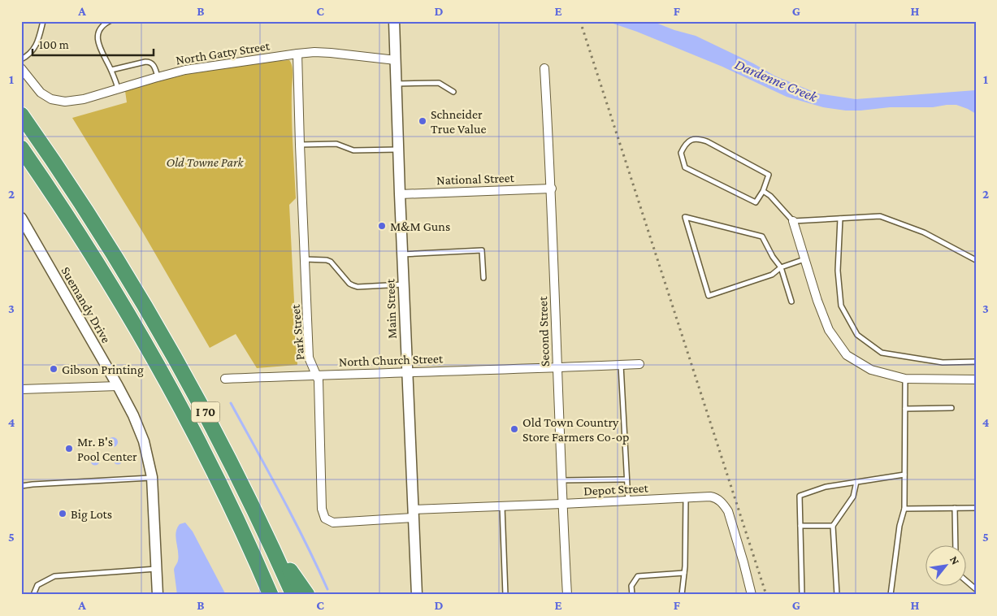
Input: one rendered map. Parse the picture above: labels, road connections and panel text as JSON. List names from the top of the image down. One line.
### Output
{"streets":{"highway":["I 70"],"street":["North Gatty Street","National Street","Suemandy Drive","Main Street","Second Street","Park Street","North Church Street","Depot Street"]},"crossings":[["North Gatty Street","Main Street"],["North Gatty Street","Park Street"],["National Street","Main Street"],["National Street","Second Street"],["Main Street","Park Street"],["Main Street","North Church Street"],["Main Street","Depot Street"],["Second Street","North Church Street"],["Second Street","Depot Street"],["Park Street","North Church Street"],["Park Street","Depot Street"]],"water":["Dardenne Creek"],"parks":["Old Towne Park"],"places":["Schneider True Value","M&M Guns","Gibson Printing","Old Town Country Store Farmers Co-op","Mr. B's Pool Center","Big Lots"],"scale_bar":"100 m","north":"top right","grid":{"columns":["A","B","C","D","E","F","G","H"],"rows":["1","2","3","4","5"]}}
